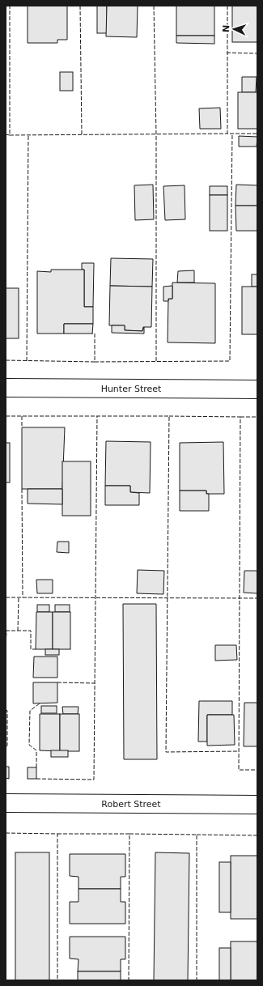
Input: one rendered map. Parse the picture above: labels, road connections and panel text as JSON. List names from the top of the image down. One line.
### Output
{"streets":{"street":["Hunter Street","Robert Street"]},"north":"left"}
